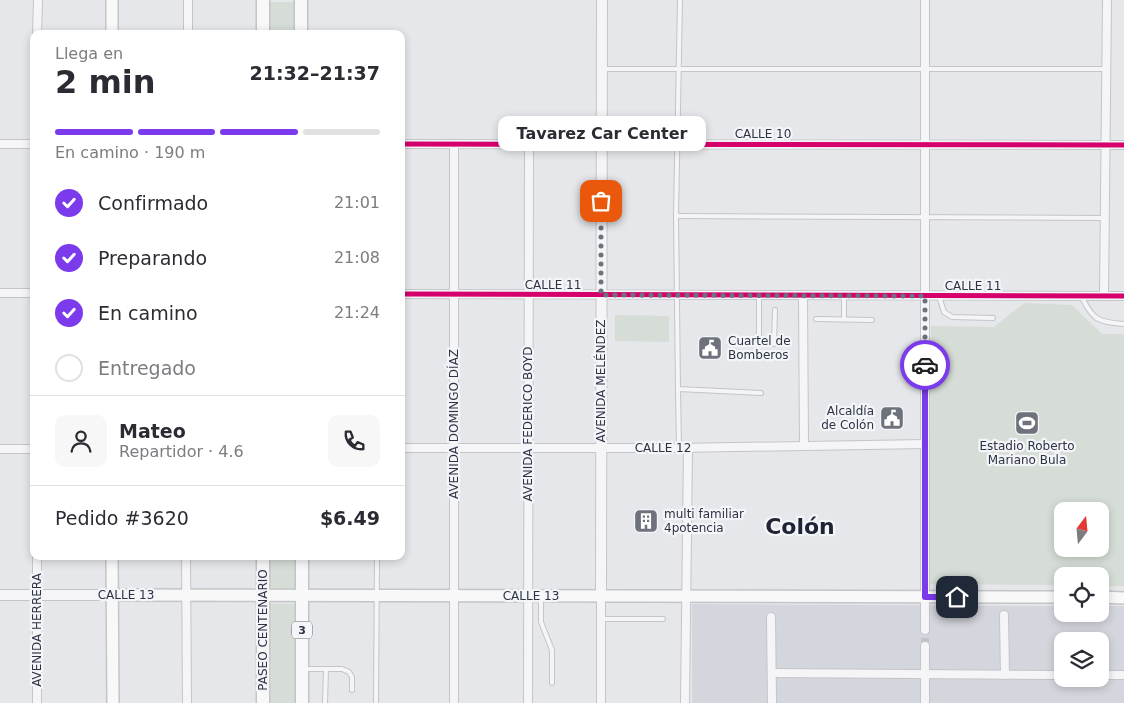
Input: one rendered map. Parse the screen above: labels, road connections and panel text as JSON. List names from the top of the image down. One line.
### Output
{"streets":{"main road":["CALLE 13","PASEO CENTENARIO","3"],"street":["CALLE 10","CALLE 11","AVENIDA MELÉNDEZ","AVENIDA DOMINGO DÍAZ","AVENIDA FEDERICO BOYD","CALLE 12","AVENIDA HERRERA"]},"crossings":[["CALLE 10","AVENIDA MELÉNDEZ"],["CALLE 10","AVENIDA DOMINGO DÍAZ"],["CALLE 10","AVENIDA FEDERICO BOYD"],["CALLE 11","AVENIDA MELÉNDEZ"],["CALLE 11","AVENIDA DOMINGO DÍAZ"],["CALLE 11","AVENIDA FEDERICO BOYD"],["AVENIDA MELÉNDEZ","CALLE 12"],["AVENIDA MELÉNDEZ","CALLE 13"],["AVENIDA DOMINGO DÍAZ","CALLE 12"],["AVENIDA DOMINGO DÍAZ","CALLE 13"],["AVENIDA FEDERICO BOYD","CALLE 12"],["AVENIDA FEDERICO BOYD","CALLE 13"],["CALLE 13","AVENIDA HERRERA"],["CALLE 13","PASEO CENTENARIO"],["CALLE 13","3"]],"districts":["Colón"],"places":{"other":["Tavarez Car Center"],"public building":["Cuartel de Bomberos","Alcaldía de Colón"],"sports":["Estadio Roberto Mariano Bula"],"building":["multi familiar 4potencia"]},"north":"top","page":{"heading":["2 min","Llega en","21:32–21:37"],"panel":["Mateo","Repartidor · 4.6","Pedido #3620","$6.49"],"bar":"En camino · 190 m","bubble":"Tavarez Car Center","list":[["Confirmado","21:01"],["Preparando","21:08"],["En camino","21:24"],"Entregado"]}}
